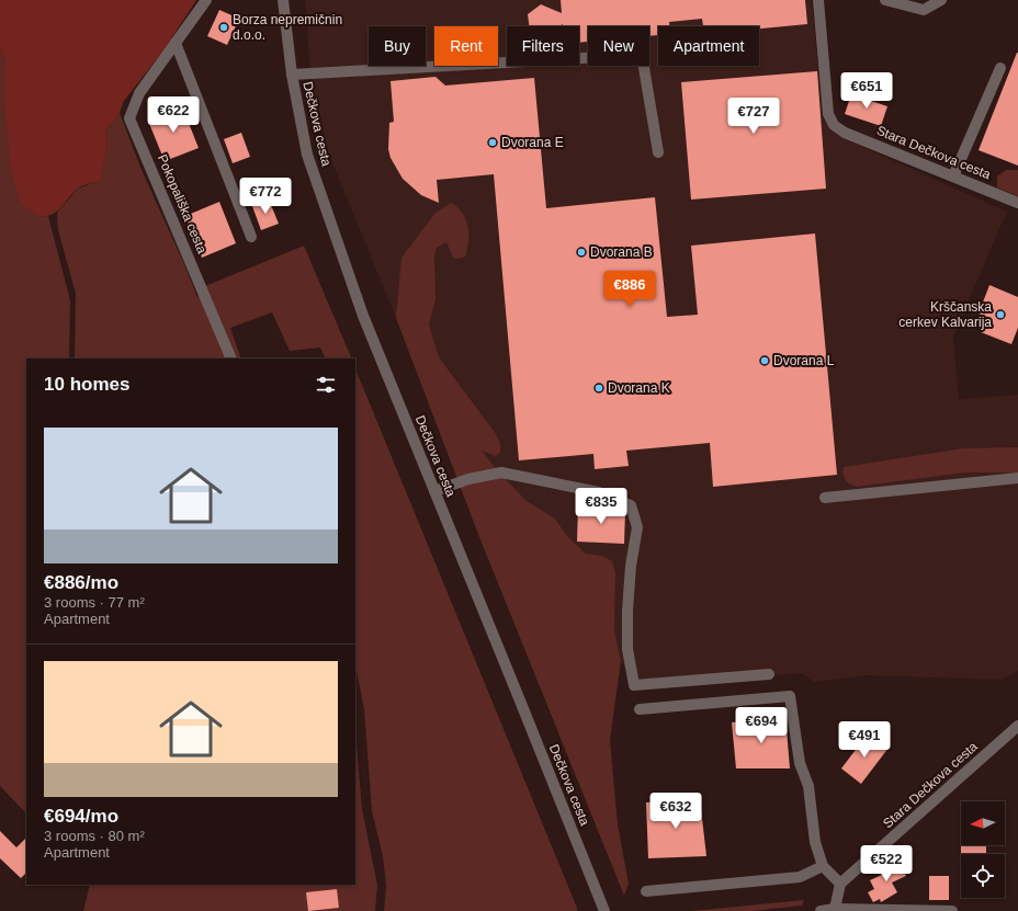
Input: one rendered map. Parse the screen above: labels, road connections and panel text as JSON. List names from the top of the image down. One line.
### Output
{"streets":{"street":["Dečkova cesta","Stara Dečkova cesta","Pokopališka cesta"]},"places":["Borza nepremičnin d.o.o.","Dvorana E","Dvorana B","Krščanska cerkev Kalvarija","Dvorana L","Dvorana K"],"north":"left","page":{"chip":["Buy","Rent","Filters","New","Apartment"],"price":["€651","€622","€727","€772","€886","€835","€694","€491","€632","€522"],"heading":"10 homes","list":[{"name":"€886/mo","note":"3 rooms · 77 m² · Apartment"},{"name":"€694/mo","note":"3 rooms · 80 m² · Apartment"}]}}
